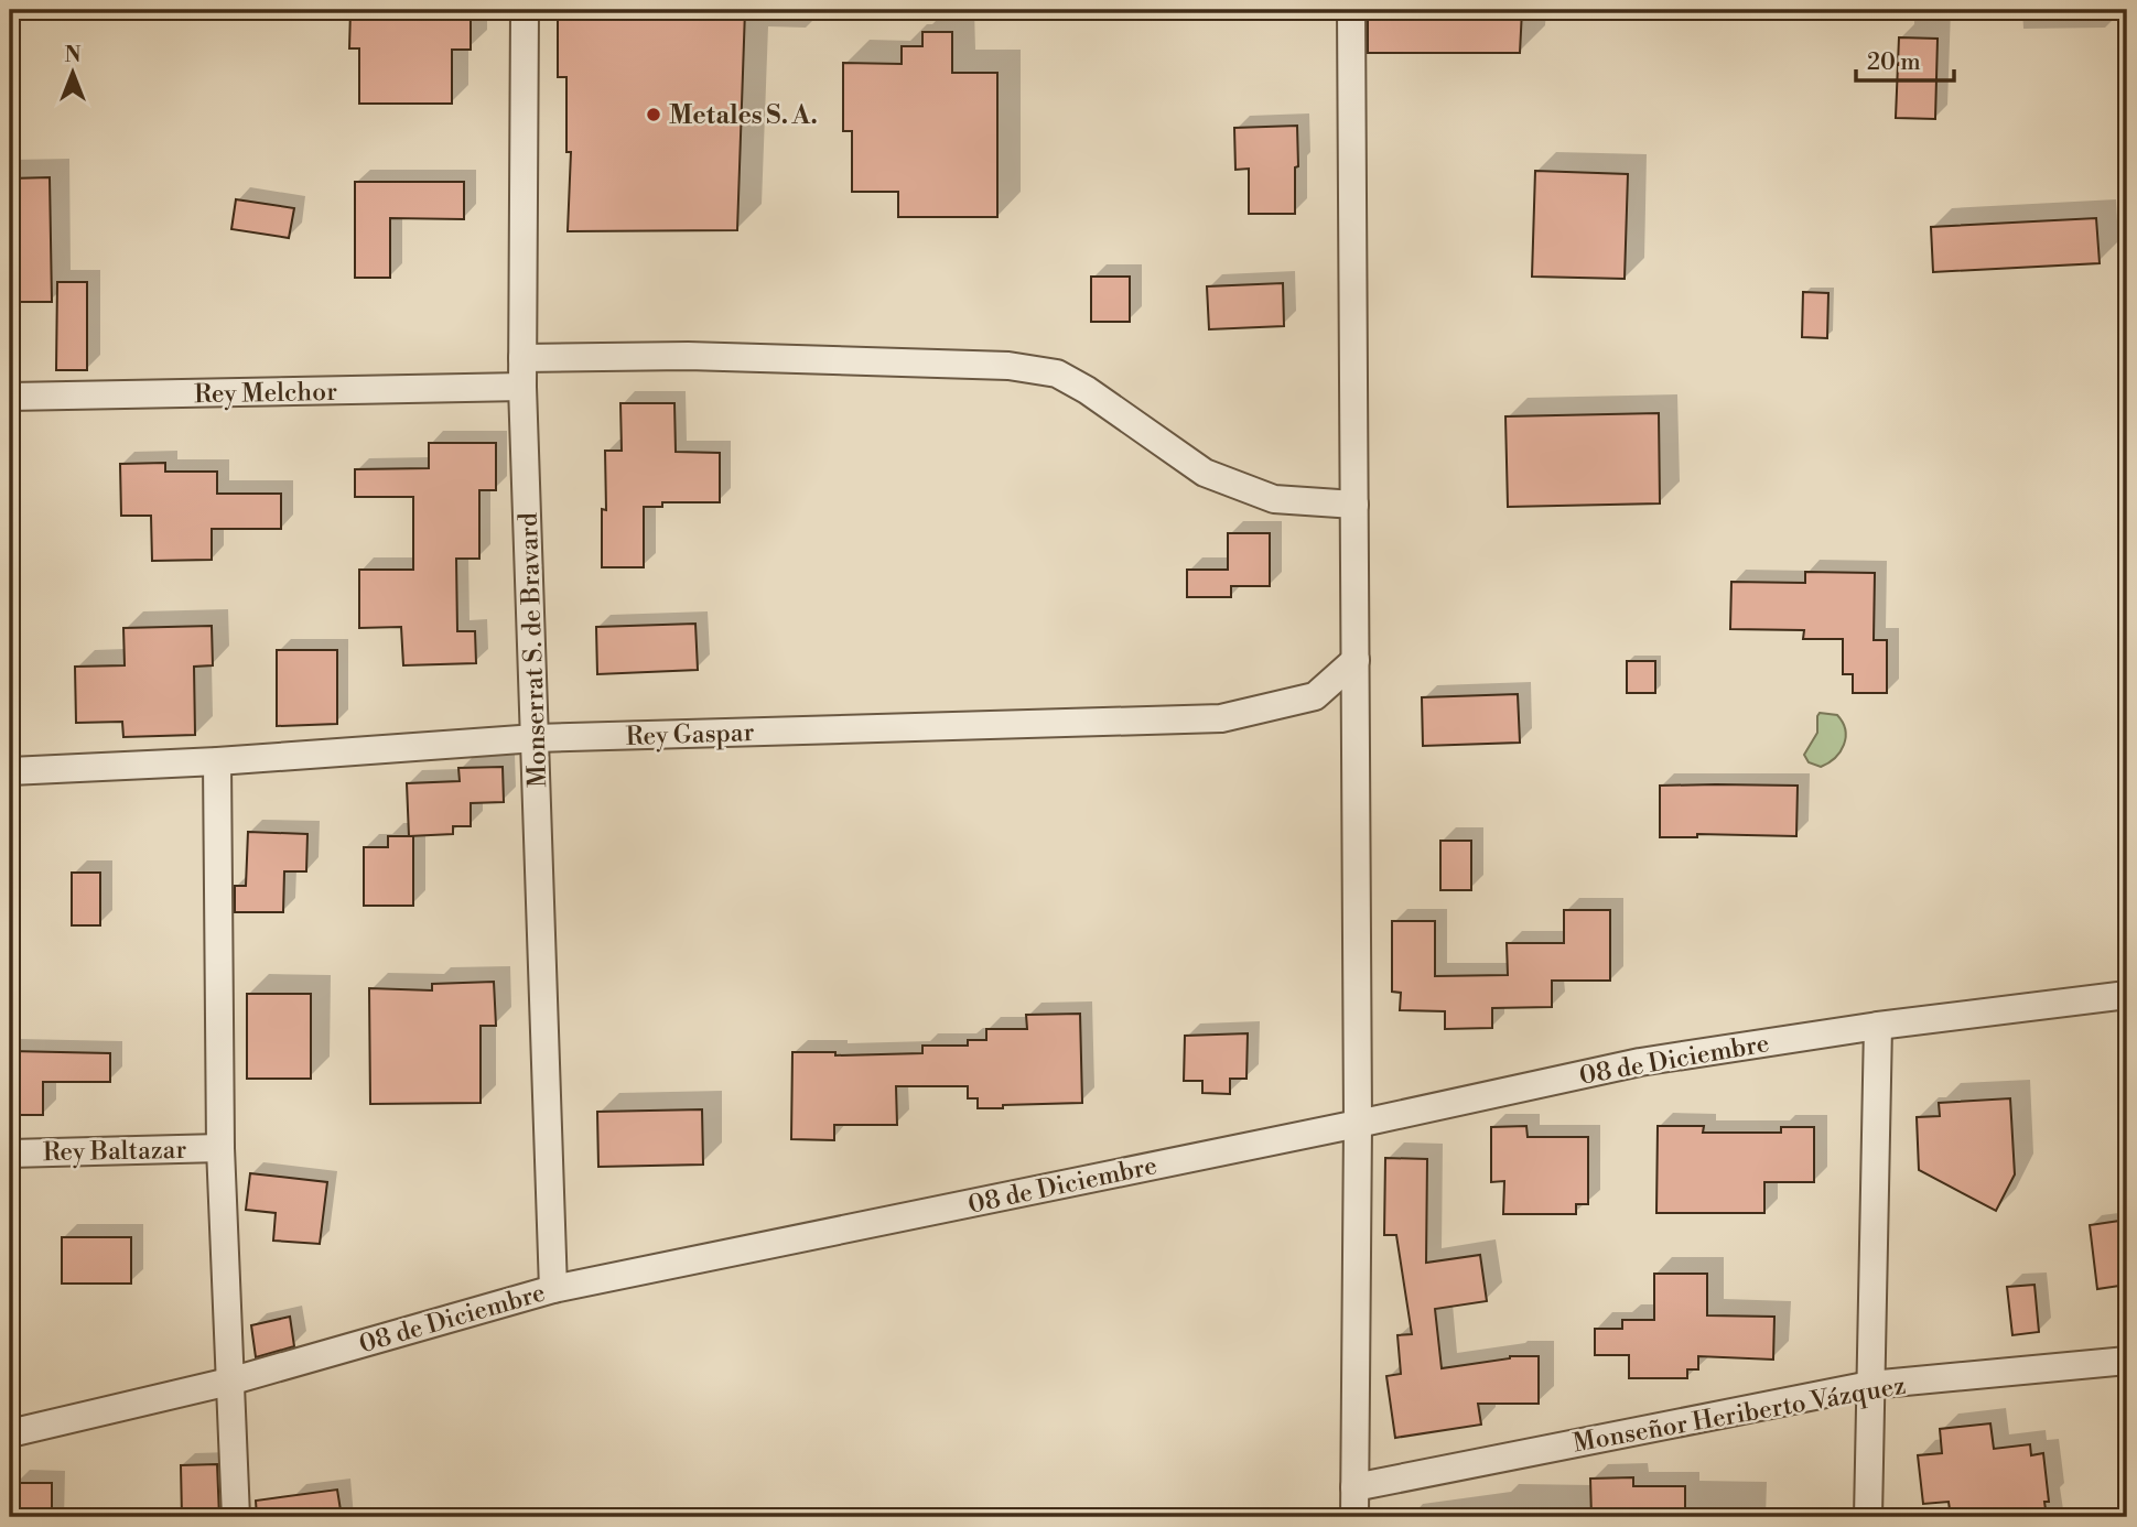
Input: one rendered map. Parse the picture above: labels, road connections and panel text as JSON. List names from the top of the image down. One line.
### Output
{"streets":{"street":["Rey Melchor","Monserrat S. de Bravard","Rey Gaspar","08 de Diciembre","Rey Baltazar","Monseñor Heriberto Vázquez"]},"crossings":[["Rey Melchor","Monserrat S. de Bravard"],["Monserrat S. de Bravard","Rey Gaspar"],["Monserrat S. de Bravard","08 de Diciembre"]],"places":["Metales S. A."],"scale_bar":"20 m","north":"top"}
